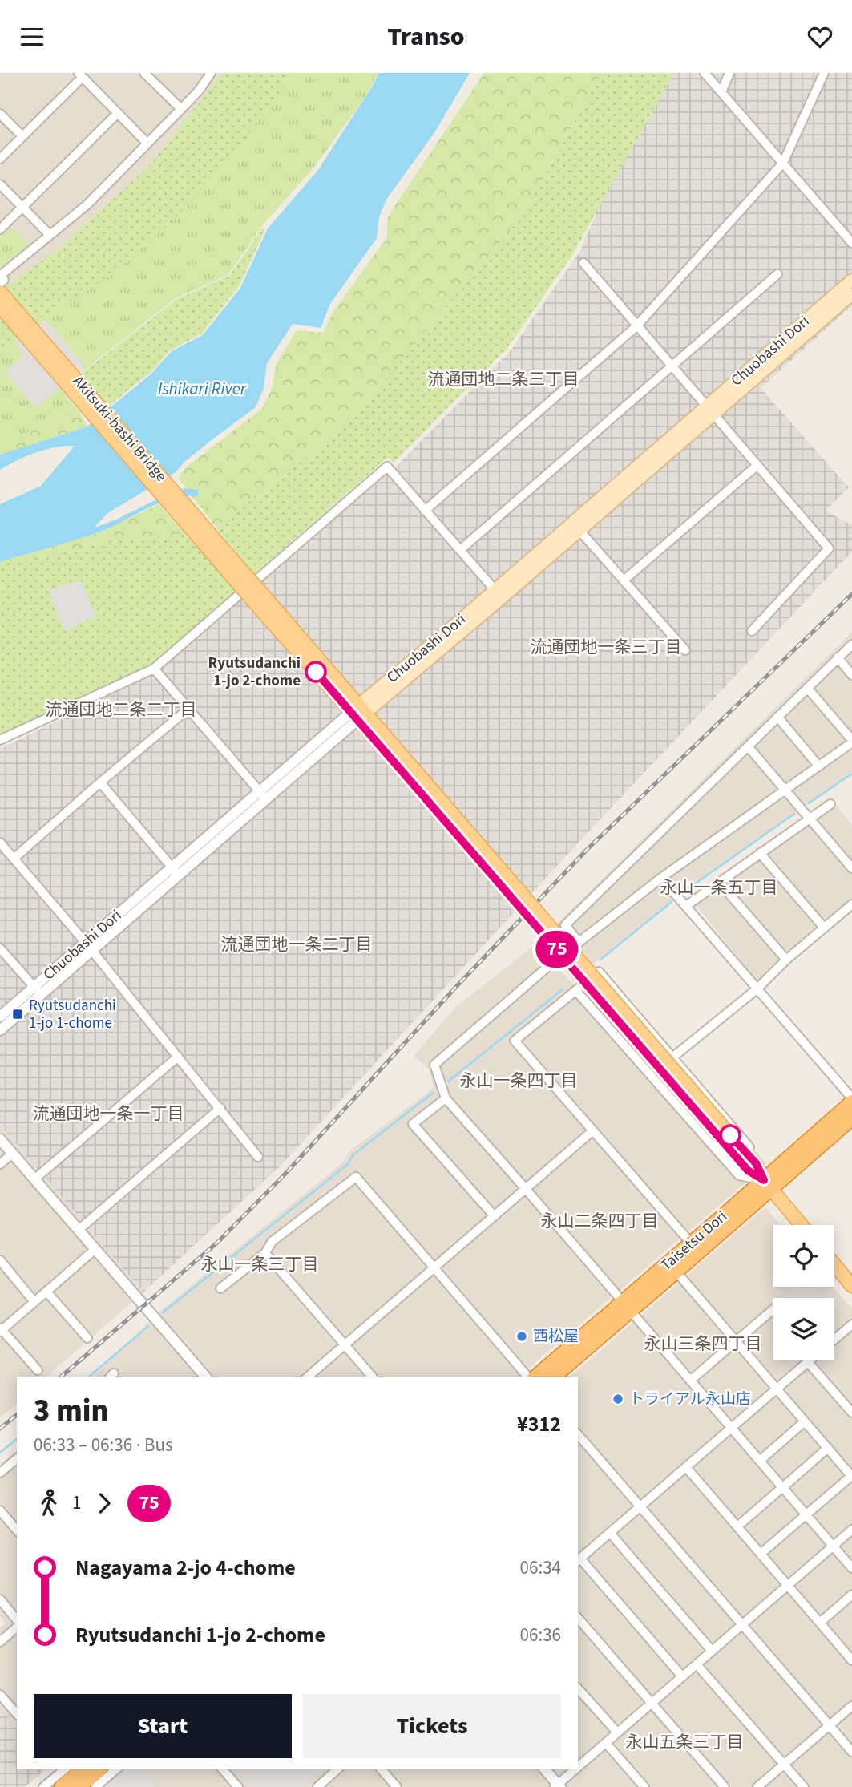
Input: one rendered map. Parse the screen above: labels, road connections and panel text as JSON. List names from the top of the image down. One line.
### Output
{"streets":{"highway":["Taisetsu Dori"],"main road":["Chuobashi Dori","Akitsuki-bashi Bridge"]},"districts":["流通団地二条三丁目","流通団地一条三丁目","流通団地二条二丁目","永山一条五丁目","流通団地一条二丁目","永山一条四丁目","流通団地一条一丁目","永山二条四丁目","永山一条三丁目","永山三条四丁目","永山五条三丁目"],"water":["Ishikari River"],"places":{"other":["Ryutsudanchi 1-jo 2-chome","西松屋","トライアル永山店"],"transit":["Ryutsudanchi 1-jo 1-chome"]},"lines":["bus line 75"],"page":{"header":"Transo","on_map":"75","heading":["3 min","06:33 – 06:36 · Bus","¥312"],"legs":["1","75"],"list":[{"name":"Nagayama 2-jo 4-chome","value":"06:34"},{"name":"Ryutsudanchi 1-jo 2-chome","value":"06:36"}],"buttons":["Start","Tickets"]}}
